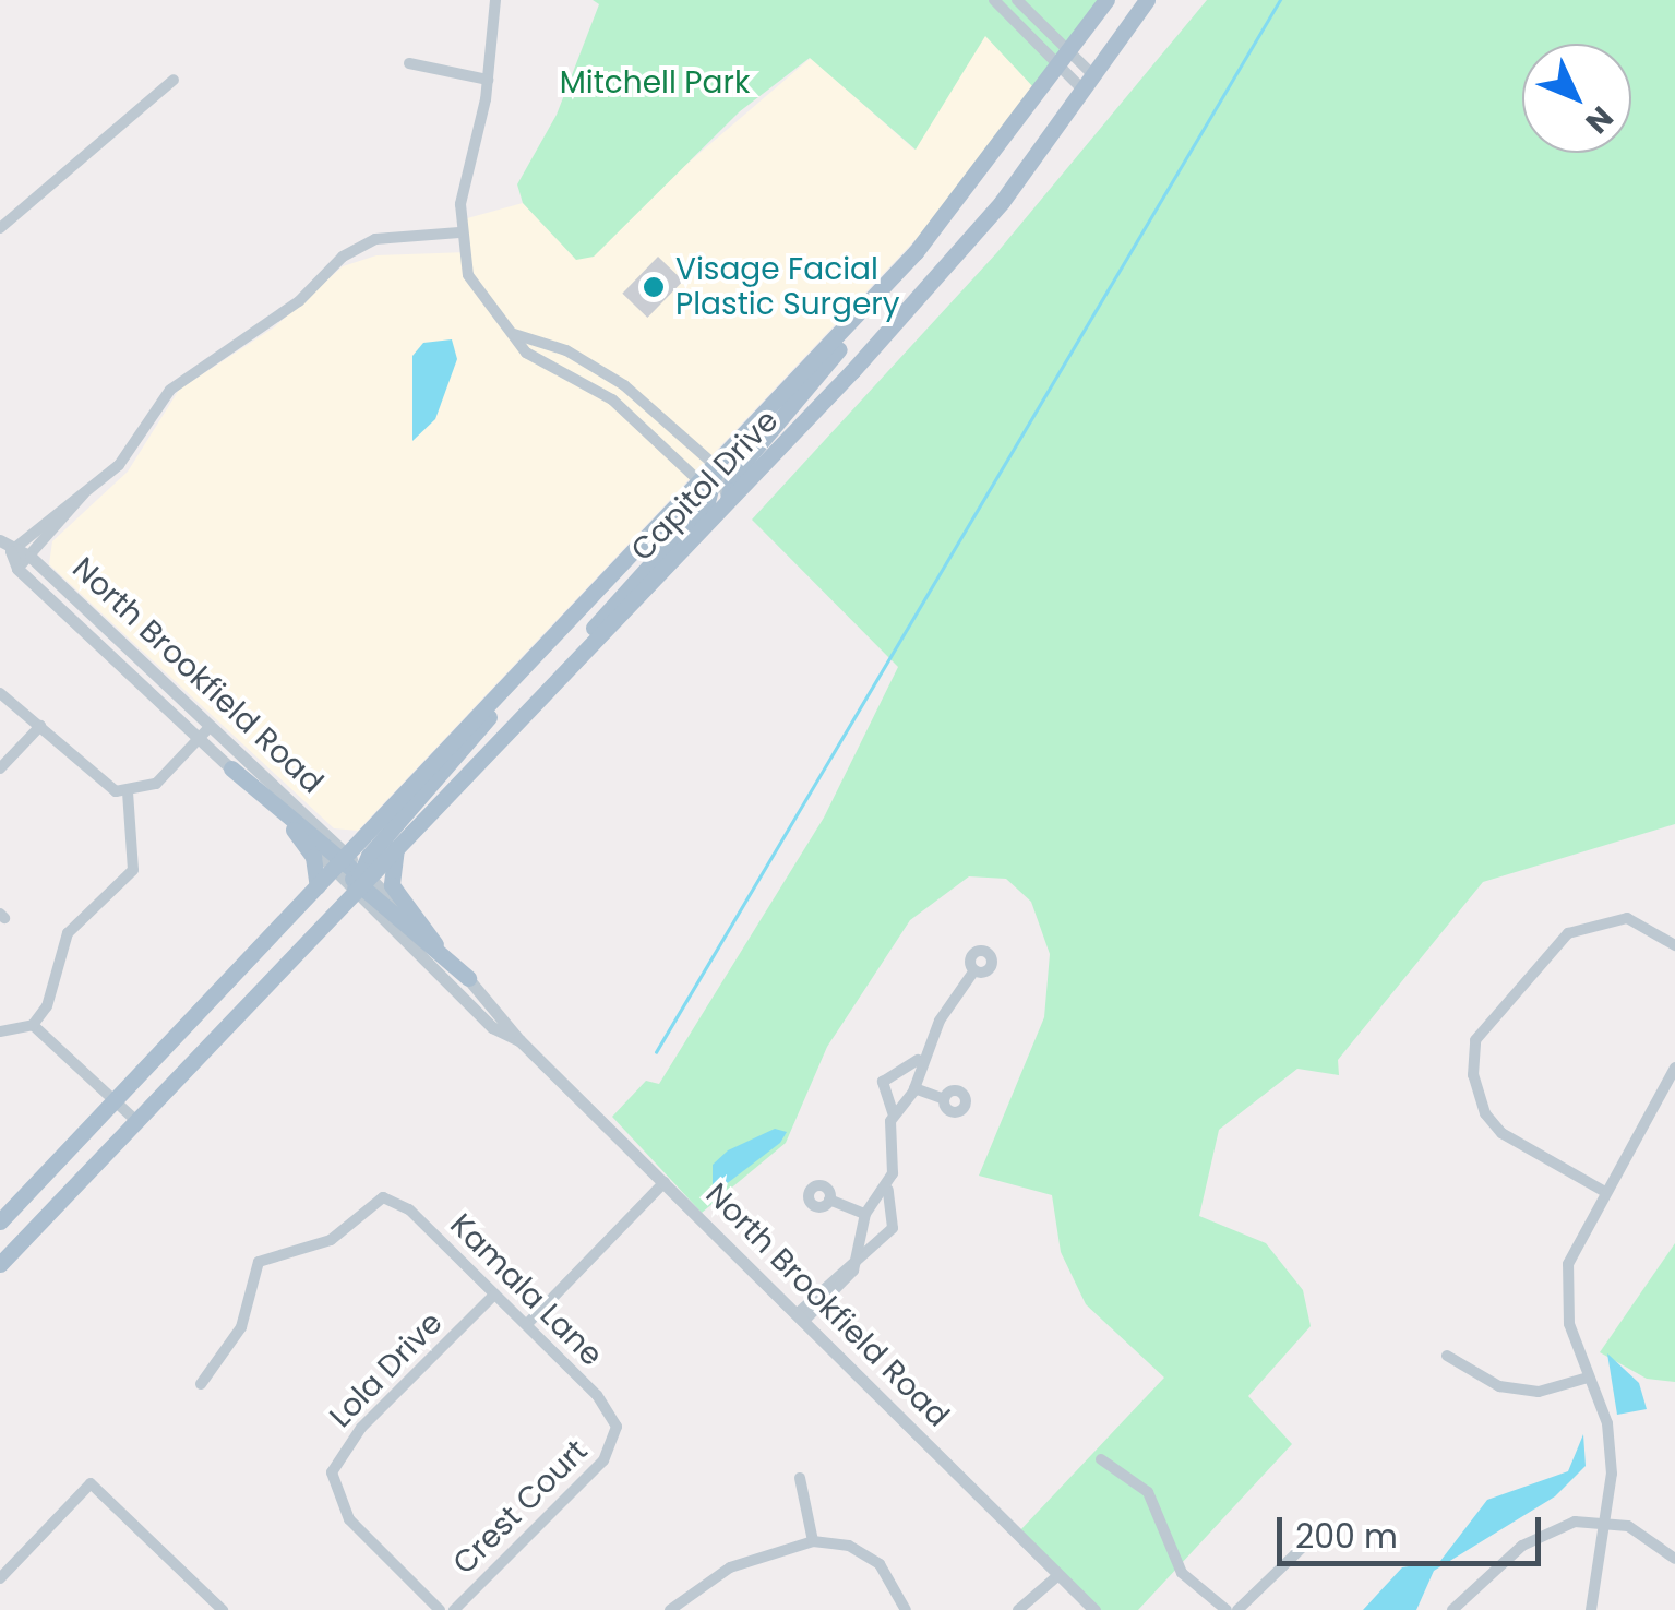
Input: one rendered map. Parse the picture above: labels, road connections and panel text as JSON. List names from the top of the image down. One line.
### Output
{"streets":{"main road":["Capitol Drive"],"street":["North Brookfield Road","Kamala Lane","Lola Drive","Crest Court"]},"crossings":[["Capitol Drive","North Brookfield Road"],["Kamala Lane","Lola Drive"],["Kamala Lane","Crest Court"]],"parks":["Mitchell Park"],"places":["Visage Facial Plastic Surgery"],"scale_bar":"200 m","north":"bottom right"}
